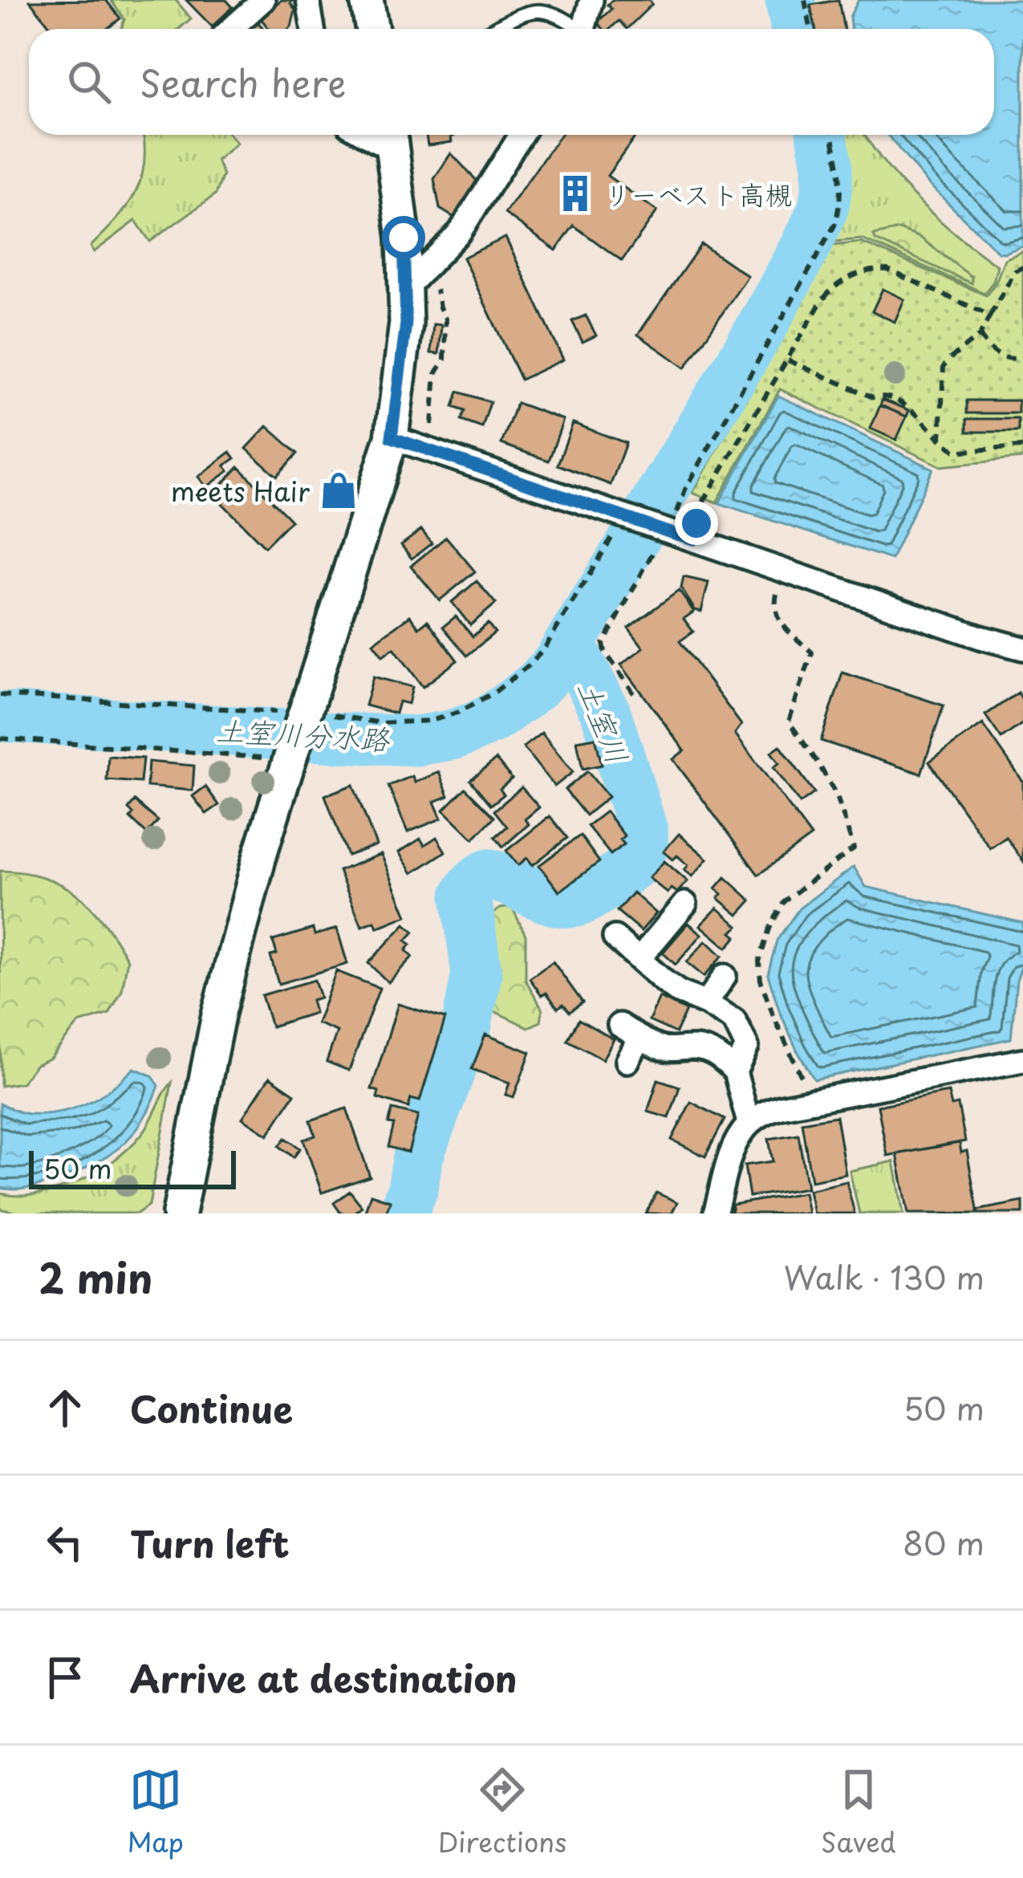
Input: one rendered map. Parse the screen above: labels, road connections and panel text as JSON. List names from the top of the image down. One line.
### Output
{"water":["土室川","土室川分水路"],"places":{"building":["リーベスト高槻"],"shop":["meets Hair"]},"scale_bar":"50 m","page":{"search":"Search here","scale":"50 m","heading":["2 min","Walk · 130 m"],"list":[["Continue","50 m"],["Turn left","80 m"],"Arrive at destination"],"nav":["Map","Directions","Saved"]}}
